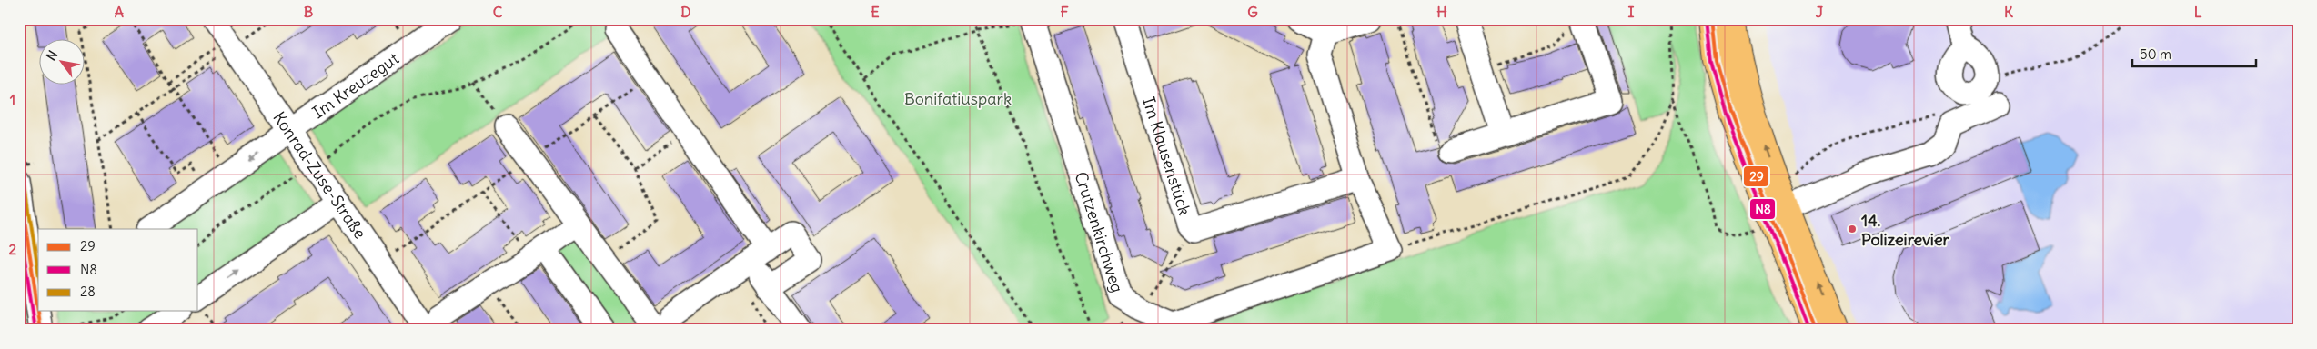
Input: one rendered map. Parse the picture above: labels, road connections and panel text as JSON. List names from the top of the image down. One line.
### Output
{"streets":{"street":["Im Kreuzegut","Im Klausenstück","Konrad-Zuse-Straße","Crutzenkirchweg"]},"crossings":[["Im Kreuzegut","Konrad-Zuse-Straße"]],"parks":["Bonifatiuspark"],"places":["14. Polizeirevier"],"lines":["transit line 29","transit line N8","transit line 28"],"legend":["29","N8","28"],"scale_bar":"50 m","north":"top left","grid":{"columns":["A","B","C","D","E","F","G","H","I","J","K","L"],"rows":["1","2"]}}
